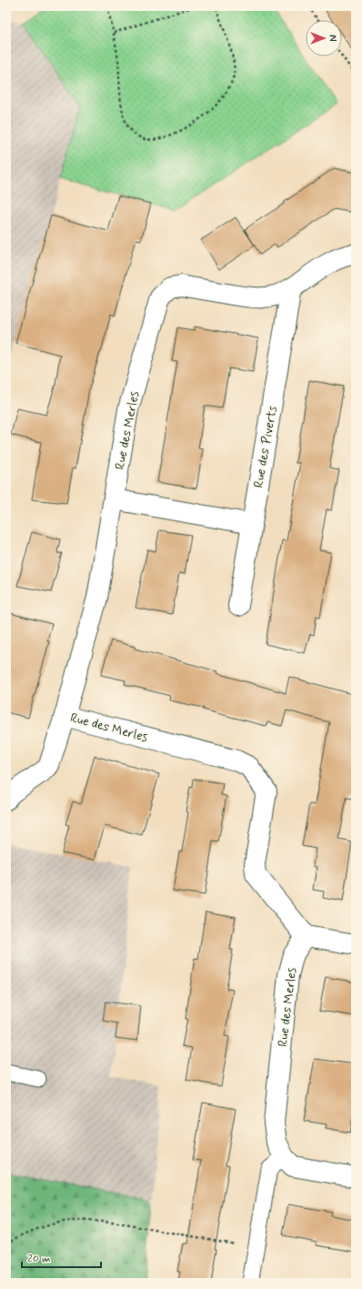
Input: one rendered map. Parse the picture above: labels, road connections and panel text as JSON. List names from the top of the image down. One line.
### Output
{"streets":{"street":["Rue des Merles","Rue des Piverts"]},"crossings":[["Rue des Merles","Rue des Piverts"]],"scale_bar":"20 m","north":"right"}
